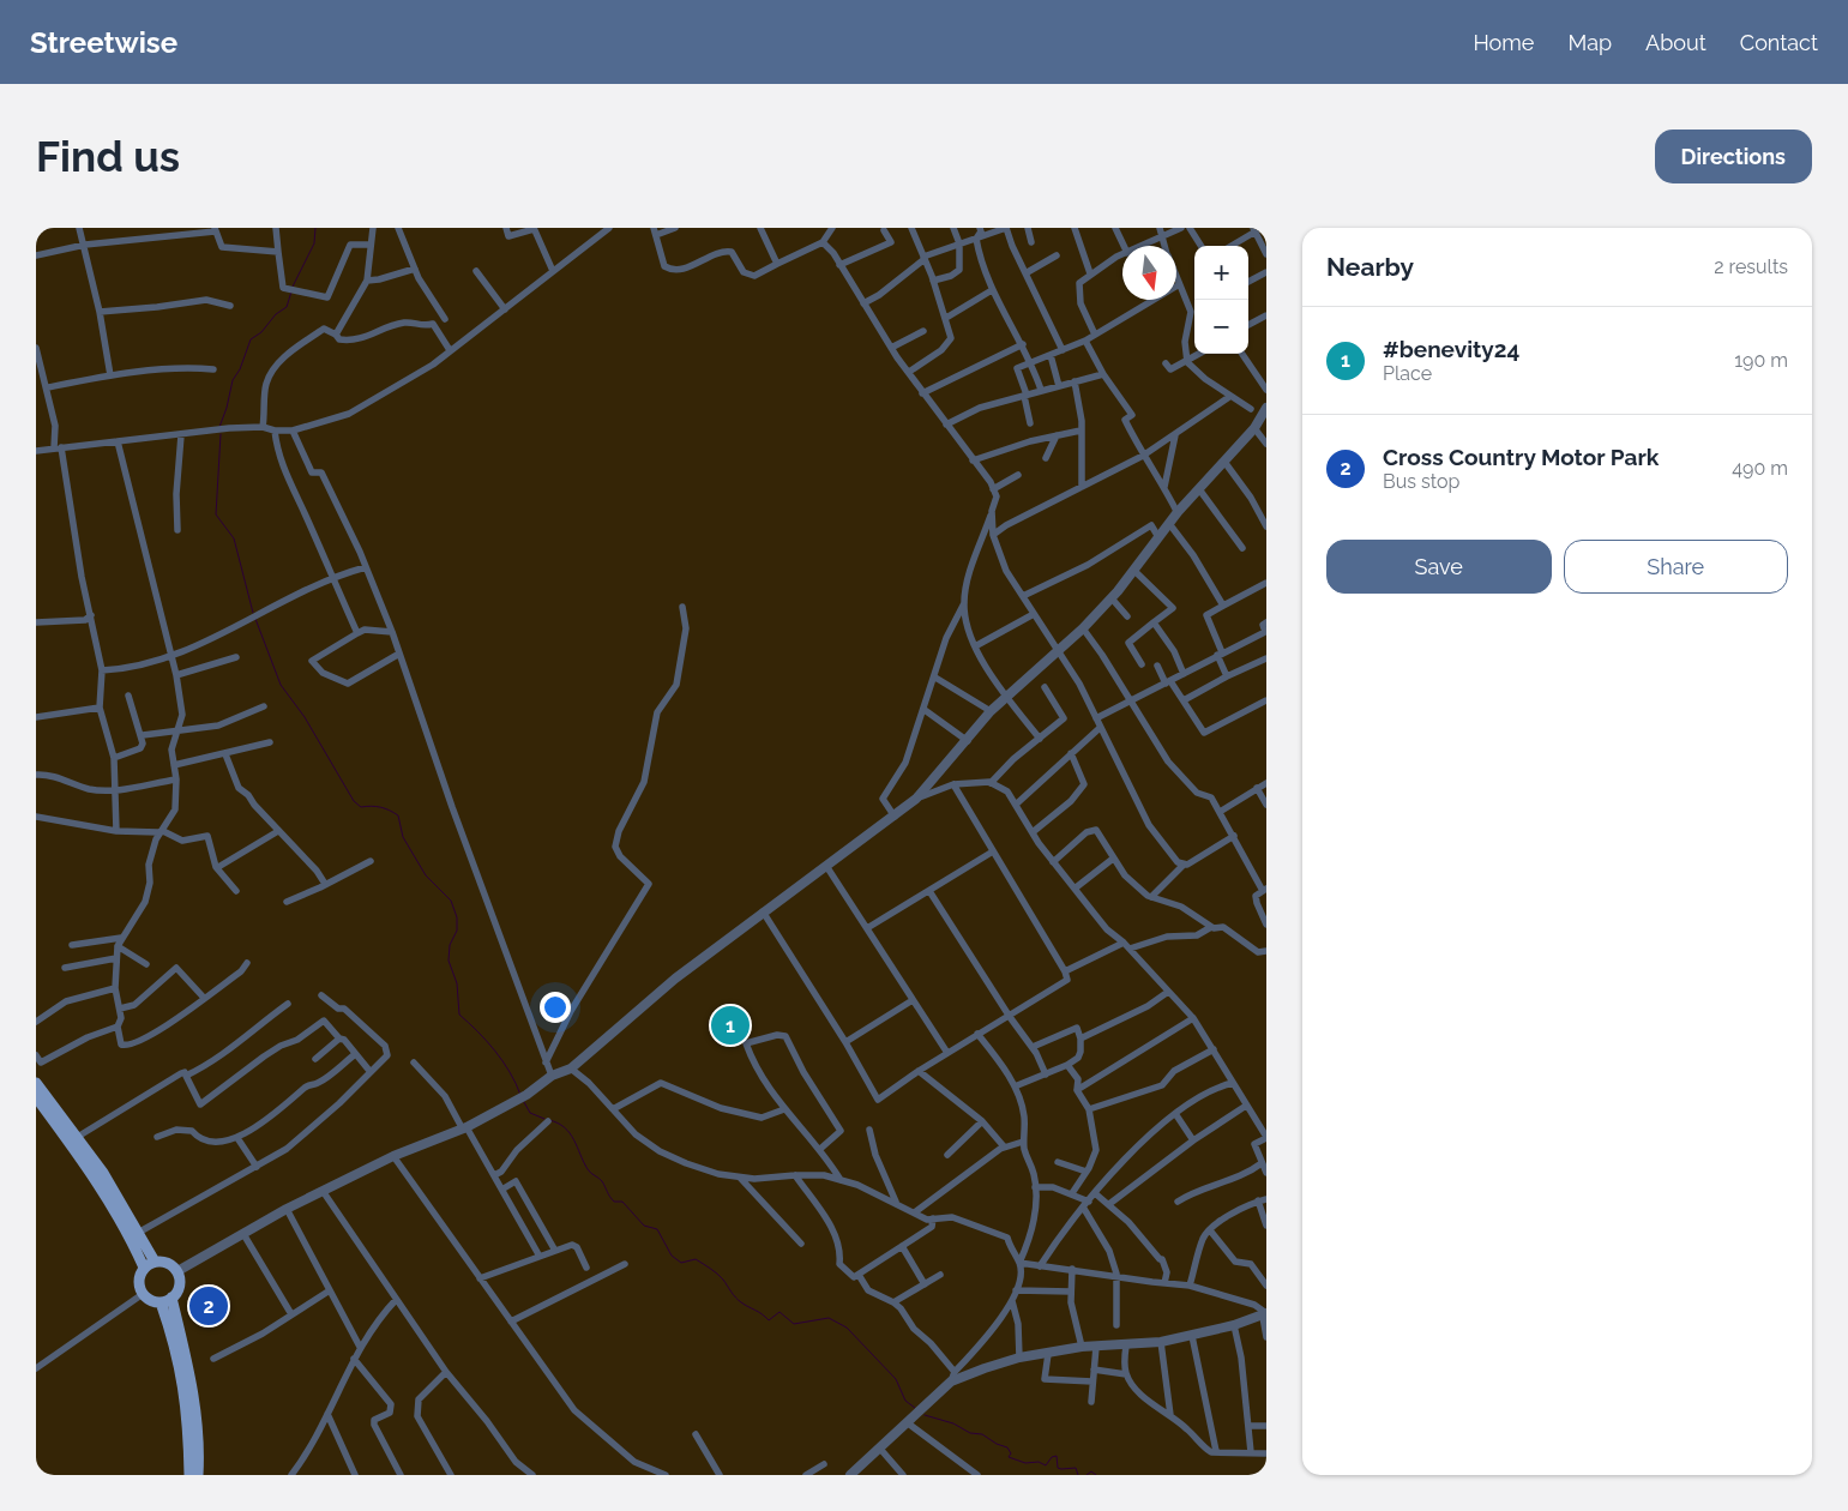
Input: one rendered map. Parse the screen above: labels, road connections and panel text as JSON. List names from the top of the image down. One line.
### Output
{"north":"bottom","page":{"header":"Streetwise","nav":["Home","Map","About","Contact"],"buttons":["Directions",["Save","Share"]],"title":"Find us","heading":["Nearby","2 results"],"map_buttons":["+","−"],"list":[{"mark":"1","name":"#benevity24","note":"Place","value":"190 m"},{"mark":"2","name":"Cross Country Motor Park","note":"Bus stop","value":"490 m"}],"pins":["1","2"]}}
